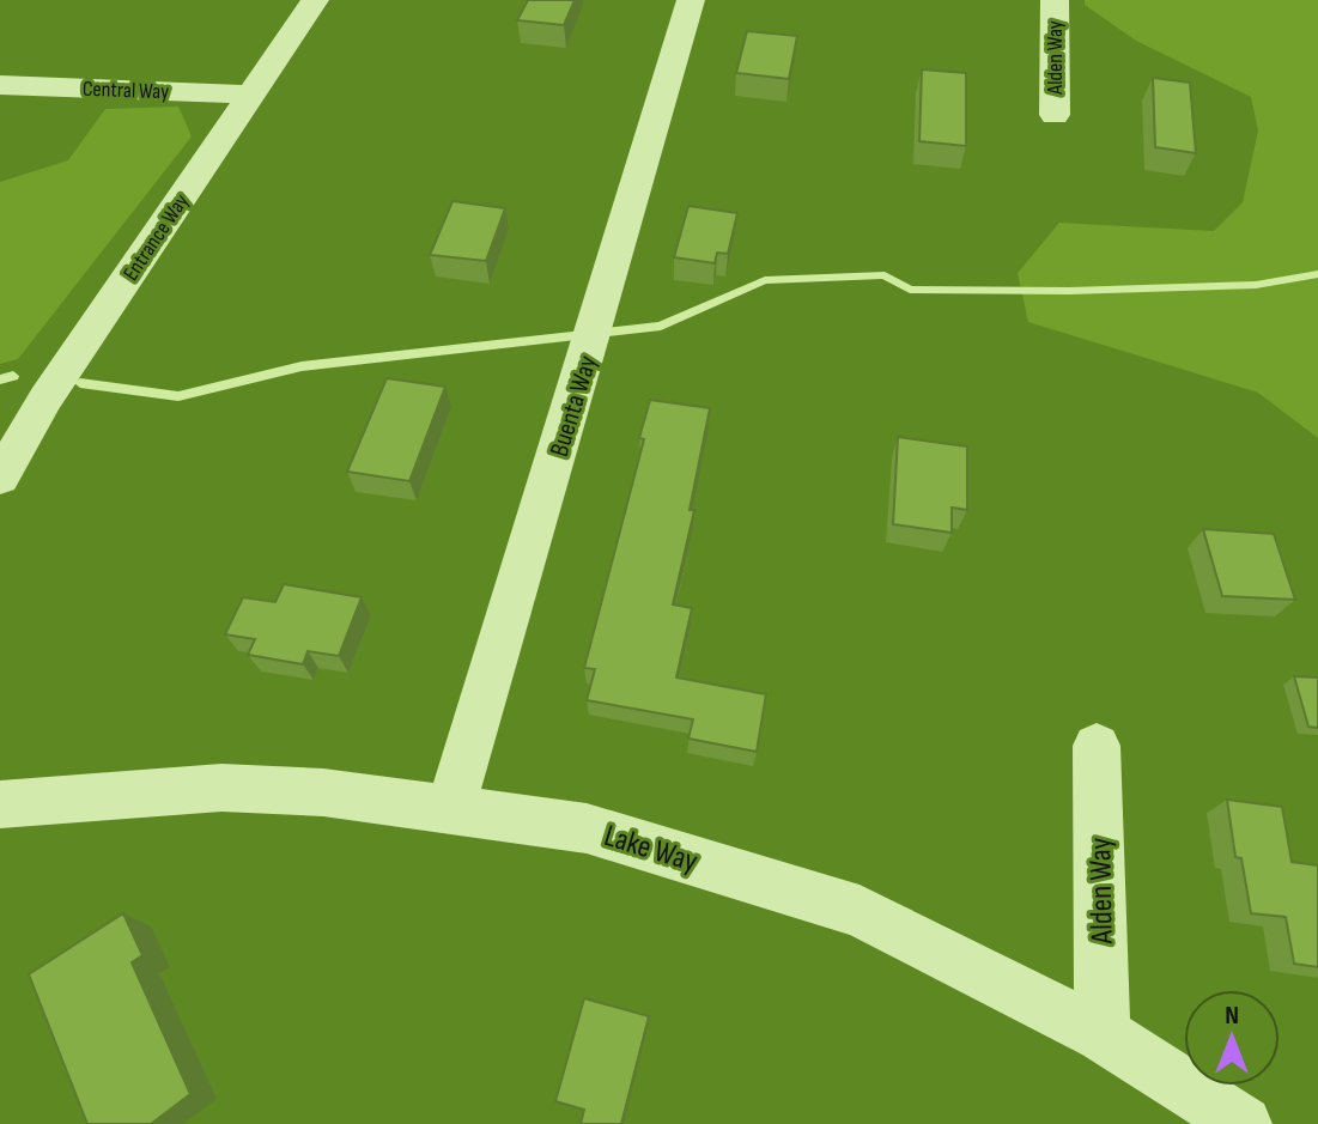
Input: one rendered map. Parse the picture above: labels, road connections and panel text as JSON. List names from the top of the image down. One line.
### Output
{"streets":{"street":["Alden Way","Central Way","Entrance Way","Buenta Way","Lake Way"]},"crossings":[["Alden Way","Lake Way"],["Central Way","Entrance Way"],["Buenta Way","Lake Way"]],"north":"top"}
